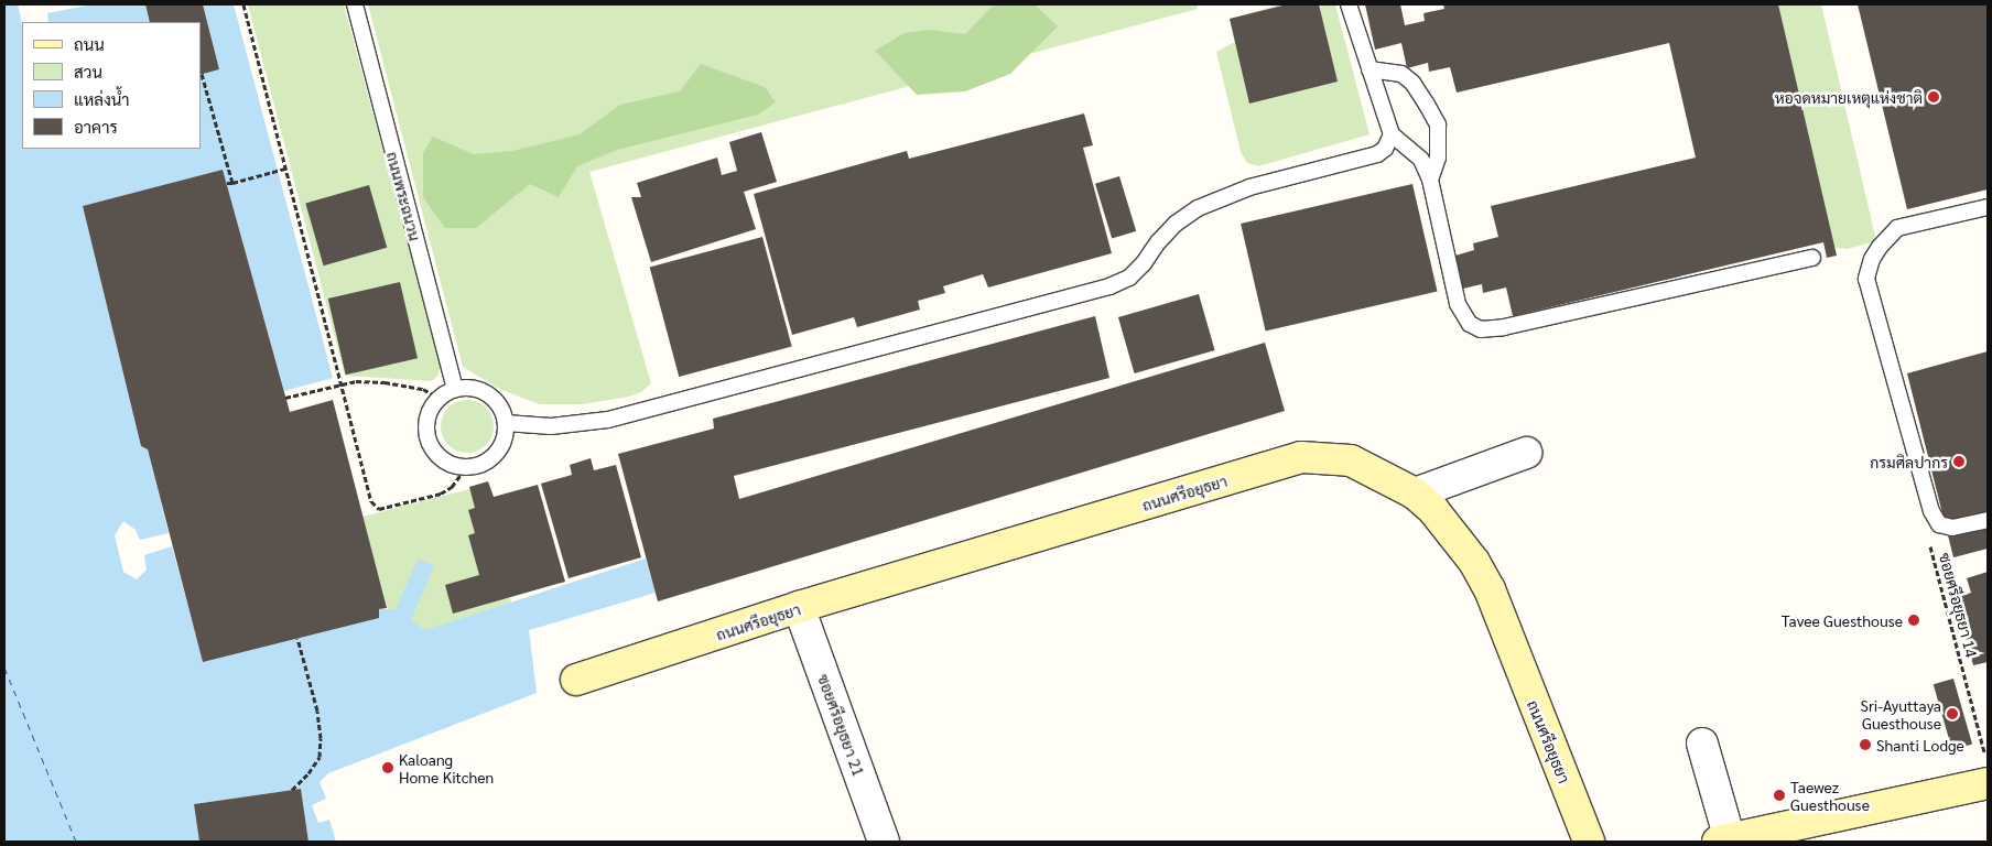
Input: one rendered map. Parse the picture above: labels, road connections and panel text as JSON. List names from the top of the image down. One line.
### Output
{"streets":{"street":["ถนนศรีอยุธยา","ซอยศรีอยุธยา 21"],"lane":["ถนนพระฉนวน"],"path":["ซอยศรีอยุธยา 14"]},"crossings":[["ถนนศรีอยุธยา","ซอยศรีอยุธยา 21"]],"places":["หอจดหมายเหตุแห่งชาติ","กรมศิลปากร","Tavee Guesthouse","Sri-Ayuttaya Guesthouse","Shanti Lodge","Kaloang Home Kitchen","Taewez Guesthouse"],"legend":["ถนน","สวน","แหล่งน้ำ","อาคาร"]}
